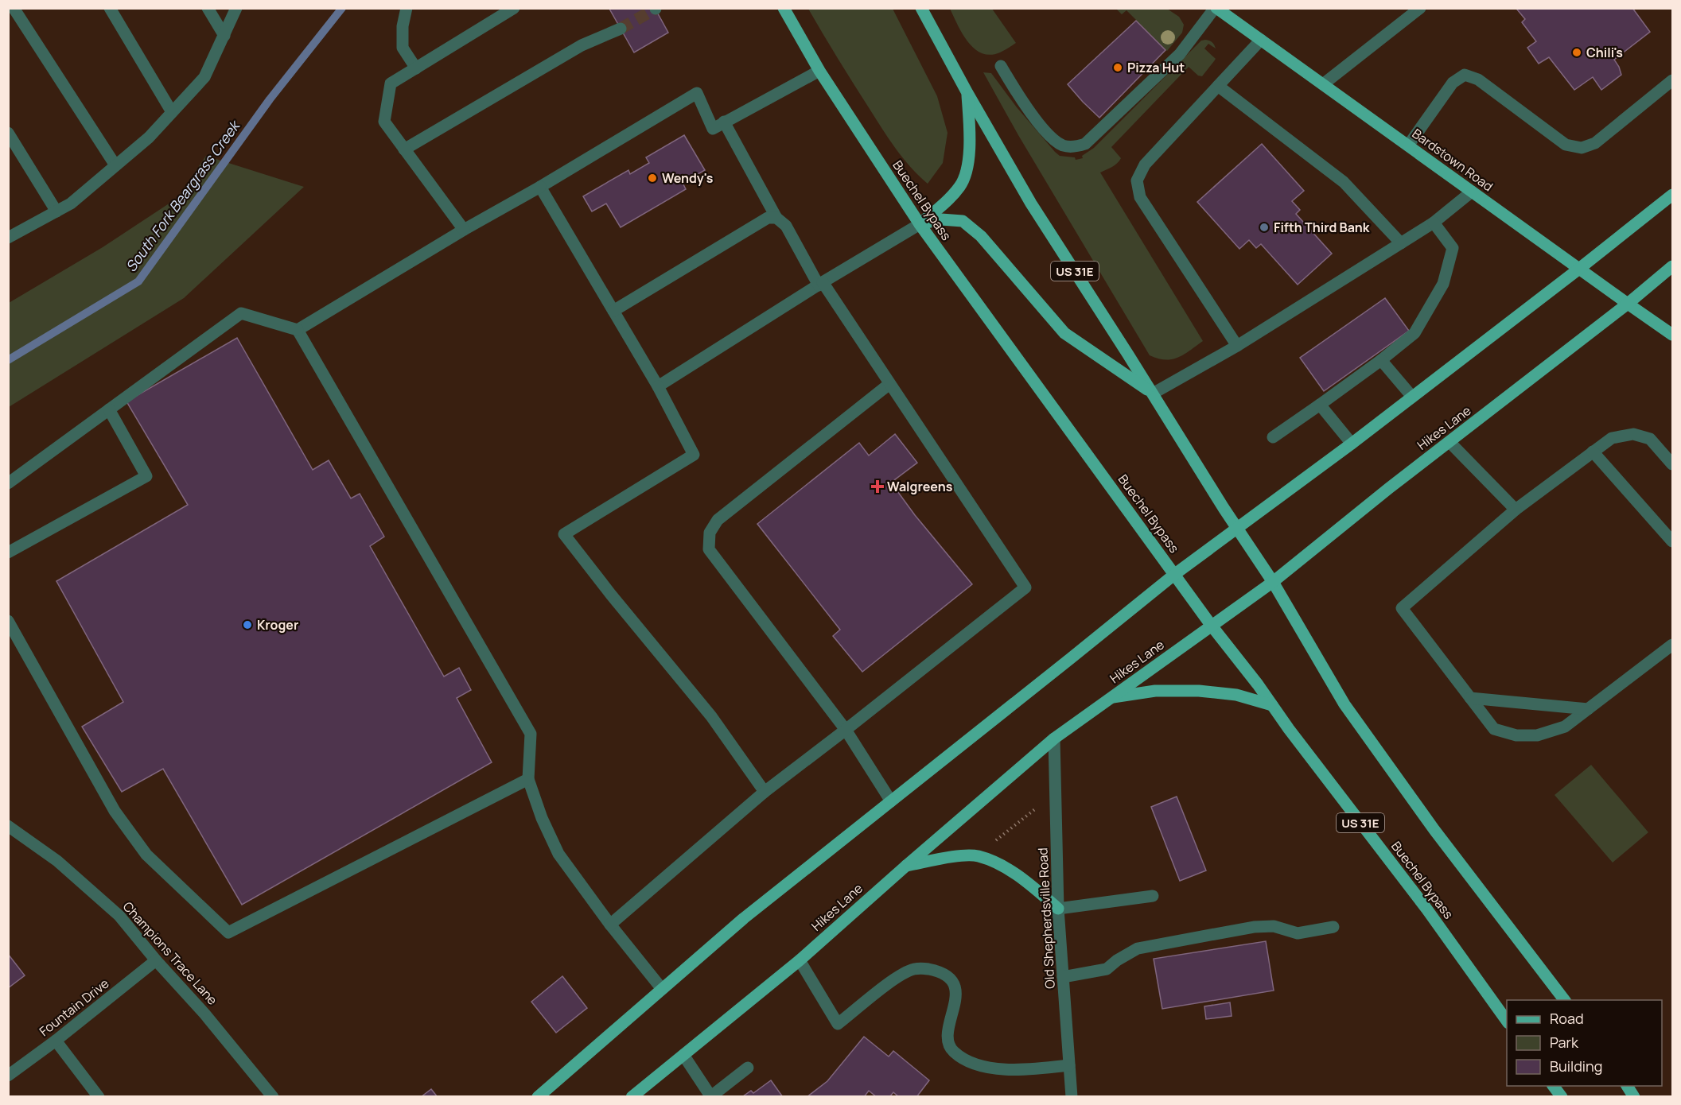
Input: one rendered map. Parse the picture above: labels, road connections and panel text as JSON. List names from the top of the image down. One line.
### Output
{"streets":{"main road":["Bardstown Road","Buechel Bypass","US 31E","Hikes Lane"],"street":["Old Shepherdsville Road","Champions Trace Lane","Fountain Drive"]},"crossings":[["Bardstown Road","Hikes Lane"],["Buechel Bypass","Hikes Lane"],["US 31E","Hikes Lane"],["Hikes Lane","Old Shepherdsville Road"],["Champions Trace Lane","Fountain Drive"]],"water":["South Fork Beargrass Creek"],"places":{"other":["Chili's","Pizza Hut","Wendy's","Fifth Third Bank","Kroger"],"health":["Walgreens"]},"legend":["Road","Park","Building"]}
